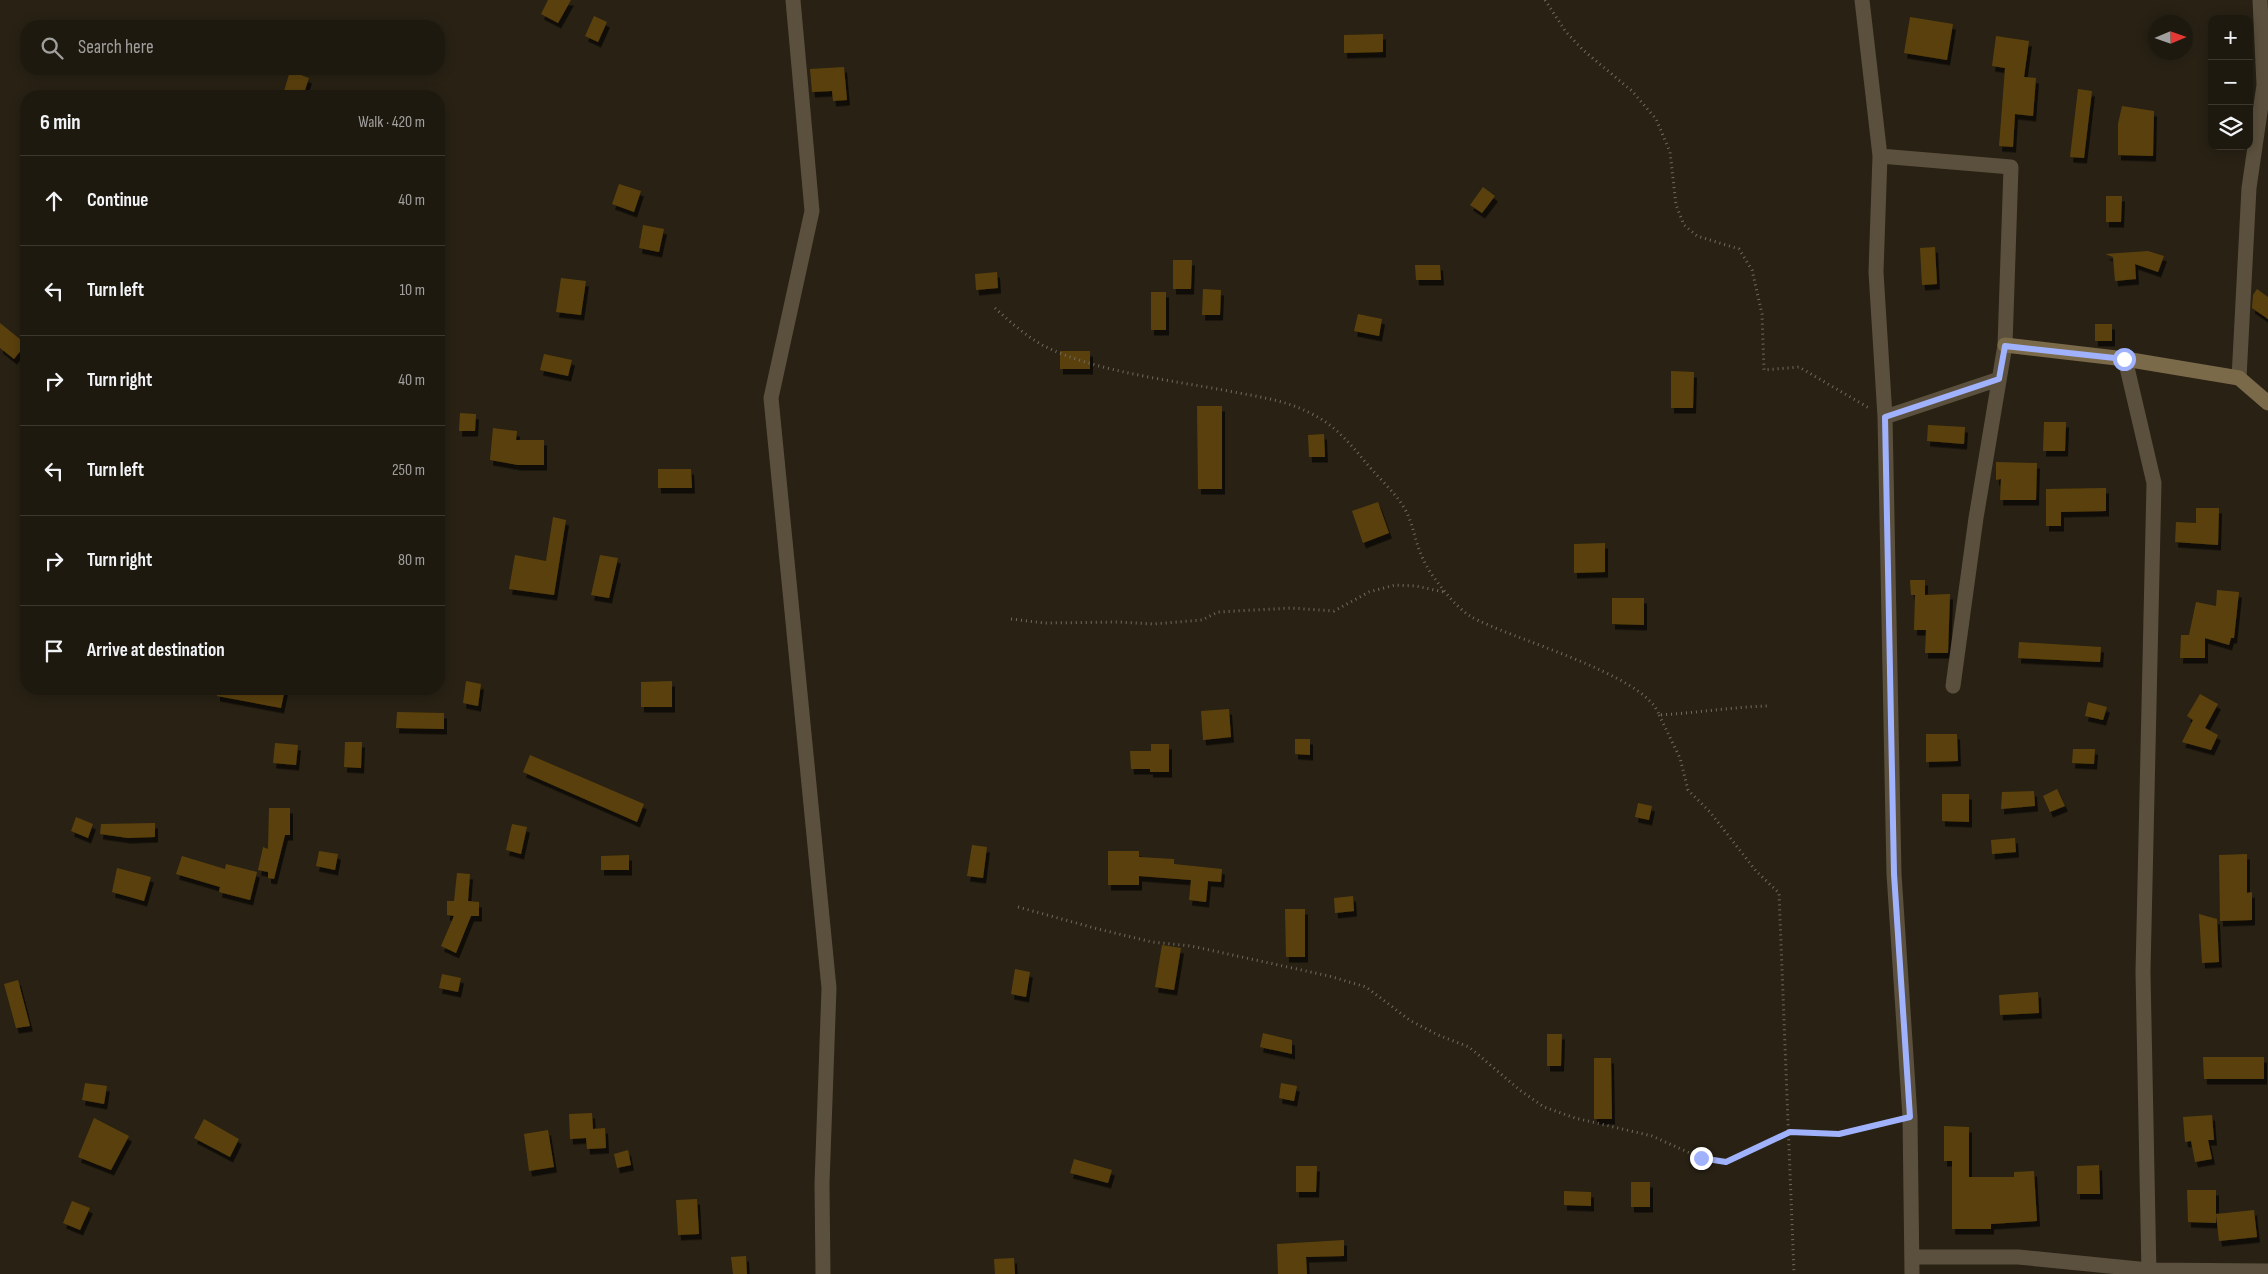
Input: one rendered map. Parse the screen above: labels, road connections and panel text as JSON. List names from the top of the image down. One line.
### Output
{"north":"right","page":{"map_buttons":["+","−"],"search":"Search here","heading":["6 min","Walk · 420 m"],"list":[["Continue","40 m"],["Turn left","10 m"],["Turn right","40 m"],["Turn left","250 m"],["Turn right","80 m"],"Arrive at destination"]}}
